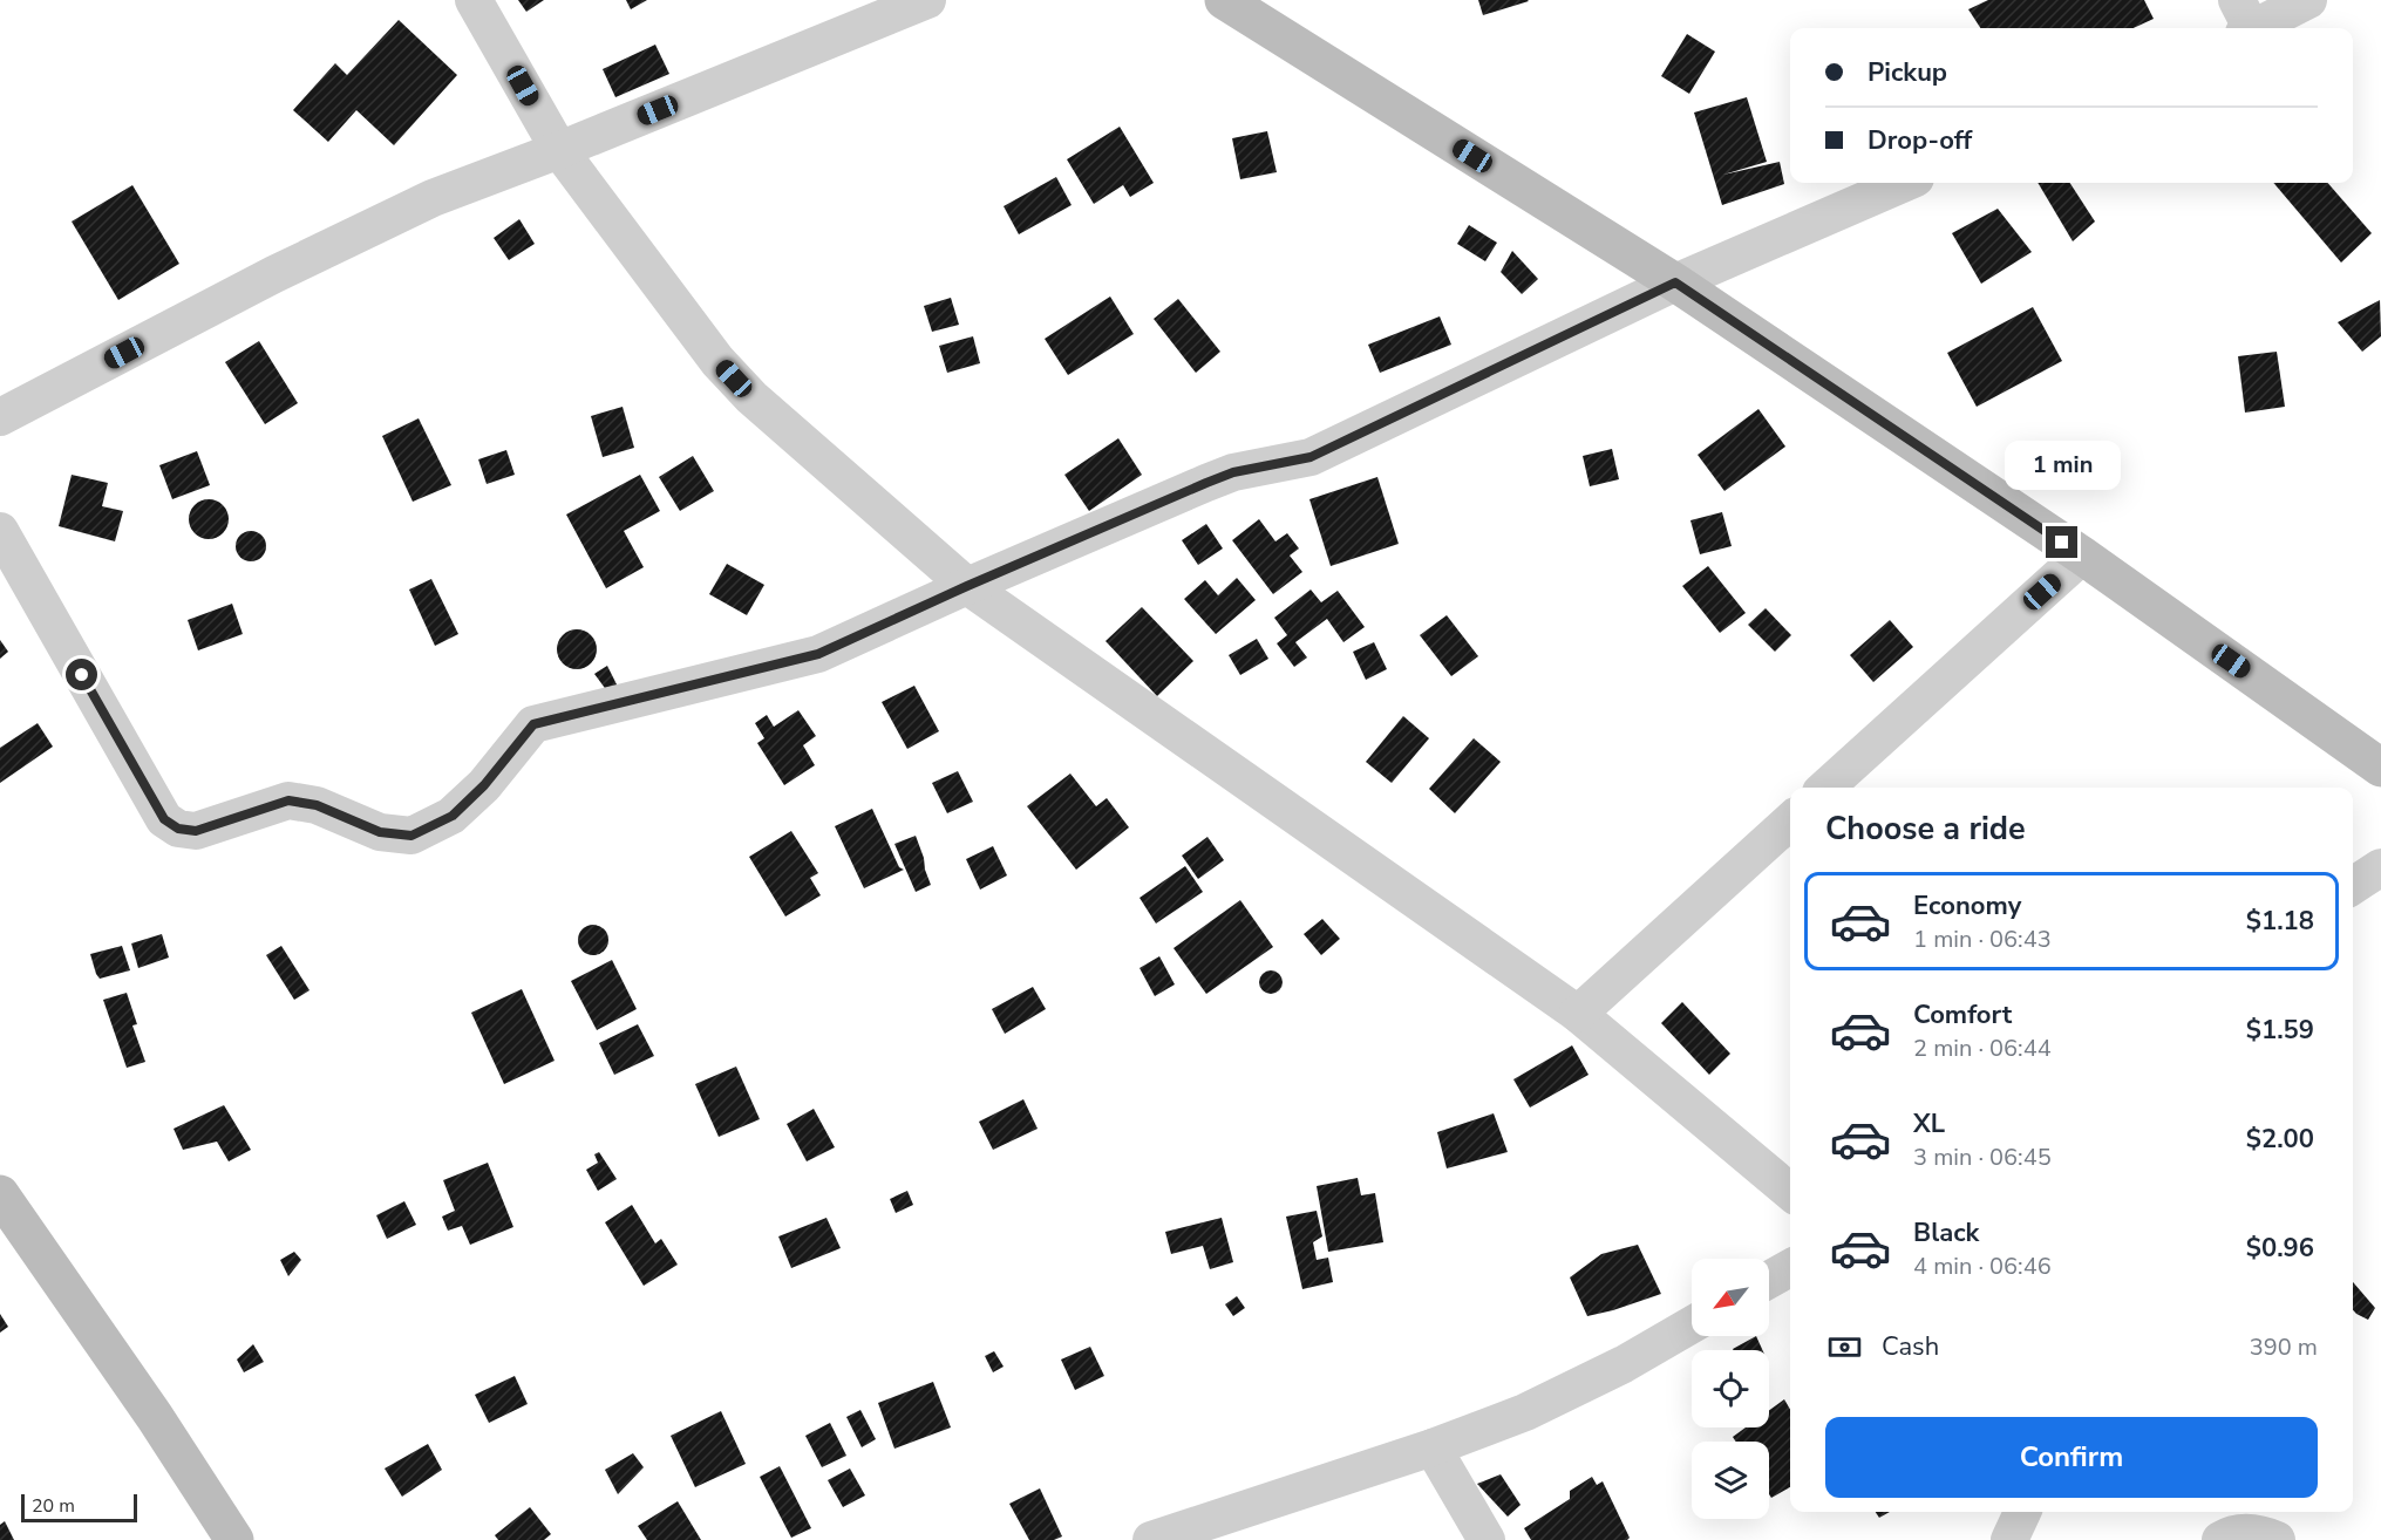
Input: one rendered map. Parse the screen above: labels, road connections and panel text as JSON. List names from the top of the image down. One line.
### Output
{"scale_bar":"20 m","north":"bottom left","page":{"banner":["Pickup","Drop-off"],"bubble":"1 min","heading":"Choose a ride","list":[{"name":"Economy","note":"1 min · 06:43","value":"$1.18"},{"name":"Comfort","note":"2 min · 06:44","value":"$1.59"},{"name":"XL","note":"3 min · 06:45","value":"$2.00"},{"name":"Black","note":"4 min · 06:46","value":"$0.96"}],"pay":["Cash","390 m"],"buttons":"Confirm","scale":"20 m"}}
